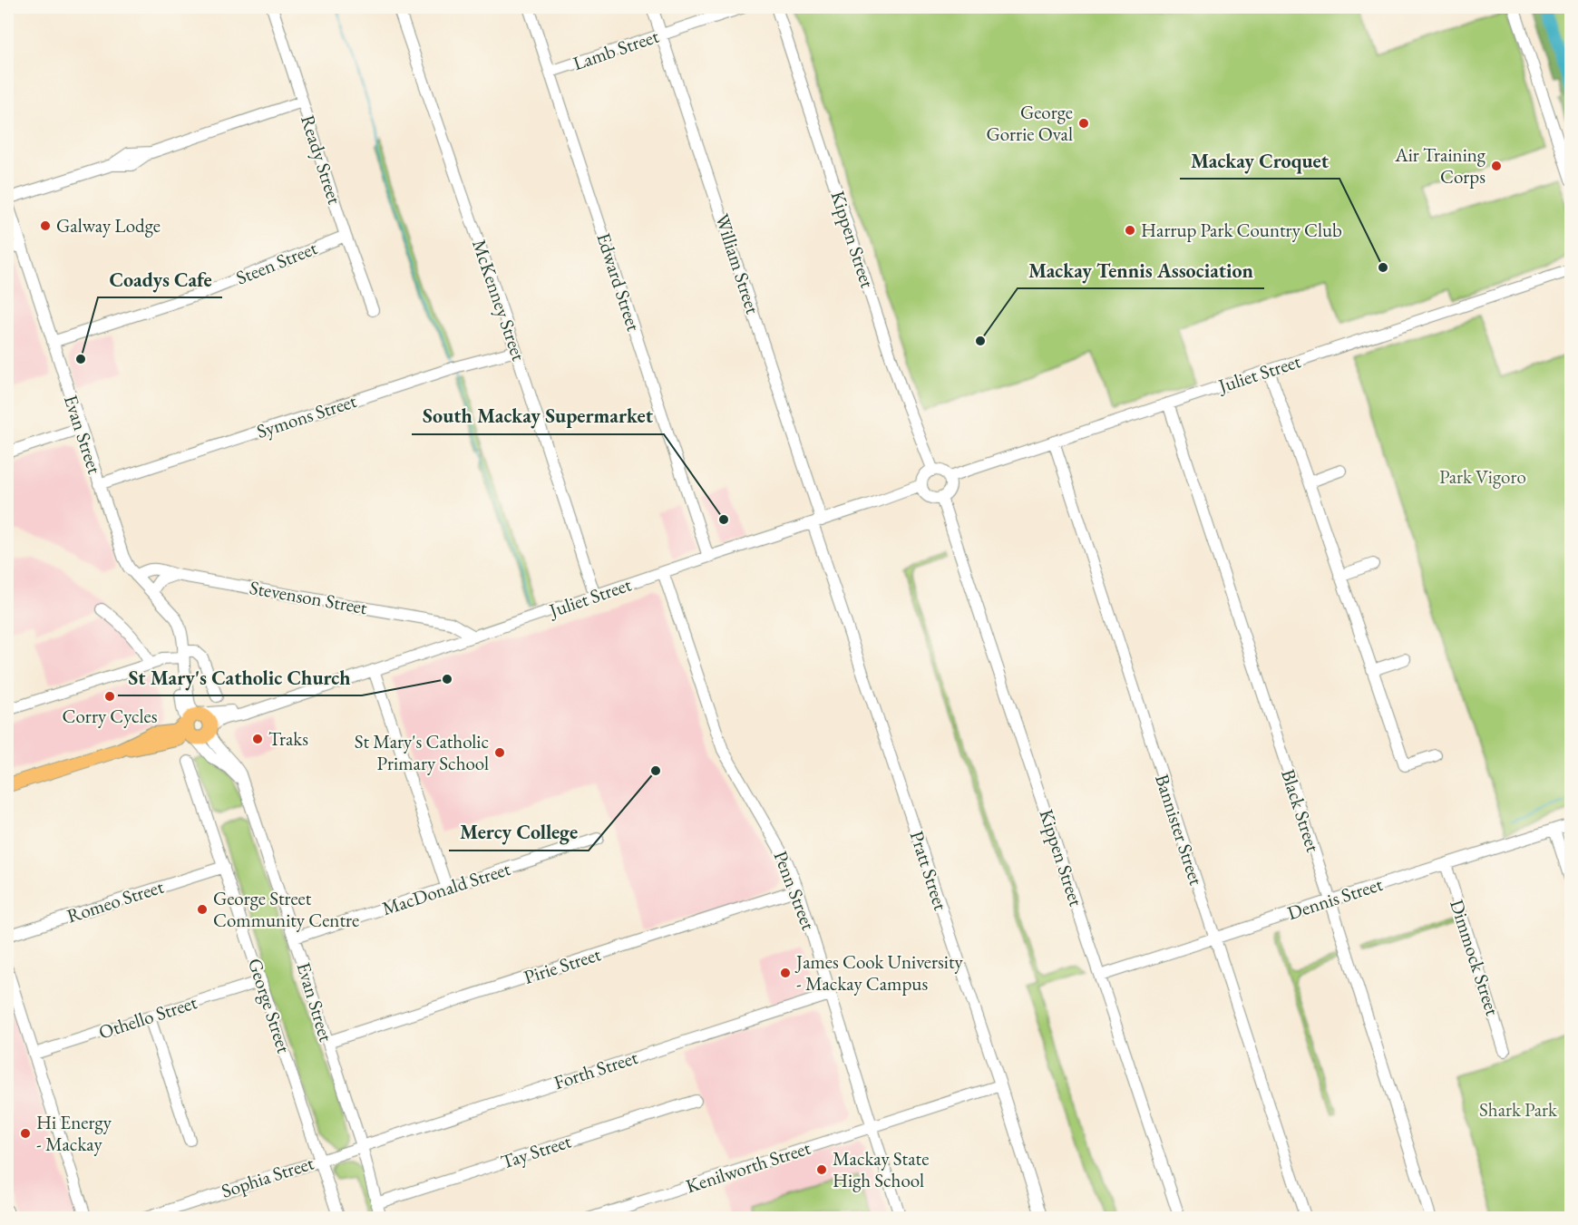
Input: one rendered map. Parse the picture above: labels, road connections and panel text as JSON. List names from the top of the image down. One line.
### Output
{"streets":{"main road":["Juliet Street"],"street":["Lamb Street","Ready Street","Kippen Street","Steen Street","William Street","Edward Street","McKenney Street","Symons Street","Evan Street","Stevenson Street","Black Street","Bannister Street","Pratt Street","MacDonald Street","Penn Street","Dennis Street","Romeo Street","Dimmock Street","Pirie Street","George Street","Othello Street","Forth Street","Tay Street","Kenilworth Street","Sophia Street"]},"crossings":[["Lamb Street","William Street"],["Lamb Street","Edward Street"],["Ready Street","Steen Street"],["Kippen Street","Juliet Street"],["Kippen Street","Dennis Street"],["Steen Street","Evan Street"],["William Street","Juliet Street"],["William Street","Pratt Street"],["Edward Street","Juliet Street"],["McKenney Street","Juliet Street"],["McKenney Street","Symons Street"],["Juliet Street","Evan Street"],["Juliet Street","Stevenson Street"],["Juliet Street","Black Street"],["Juliet Street","Bannister Street"],["Juliet Street","Pratt Street"],["Juliet Street","Penn Street"],["Symons Street","Evan Street"],["Evan Street","Stevenson Street"],["Evan Street","MacDonald Street"],["Evan Street","Pirie Street"],["Evan Street","Forth Street"],["Evan Street","Tay Street"],["Evan Street","Sophia Street"],["Black Street","Dennis Street"],["Bannister Street","Dennis Street"],["Pratt Street","Kenilworth Street"],["Penn Street","Pirie Street"],["Penn Street","Forth Street"],["Penn Street","Kenilworth Street"],["Dennis Street","Dimmock Street"],["Romeo Street","George Street"],["George Street","Othello Street"],["George Street","Sophia Street"],["Forth Street","Sophia Street"]],"parks":["Park Vigoro","Shark Park"],"places":["George Gorrie Oval","Air Training Corps","Galway Lodge","Harrup Park Country Club","Mackay Croquet","Mackay Tennis Association","Coadys Cafe","South Mackay Supermarket","St Mary's Catholic Church","Corry Cycles","Traks","St Mary's Catholic Primary School","Mercy College","George Street Community Centre","James Cook University - Mackay Campus","Hi Energy - Mackay","Mackay State High School"]}
